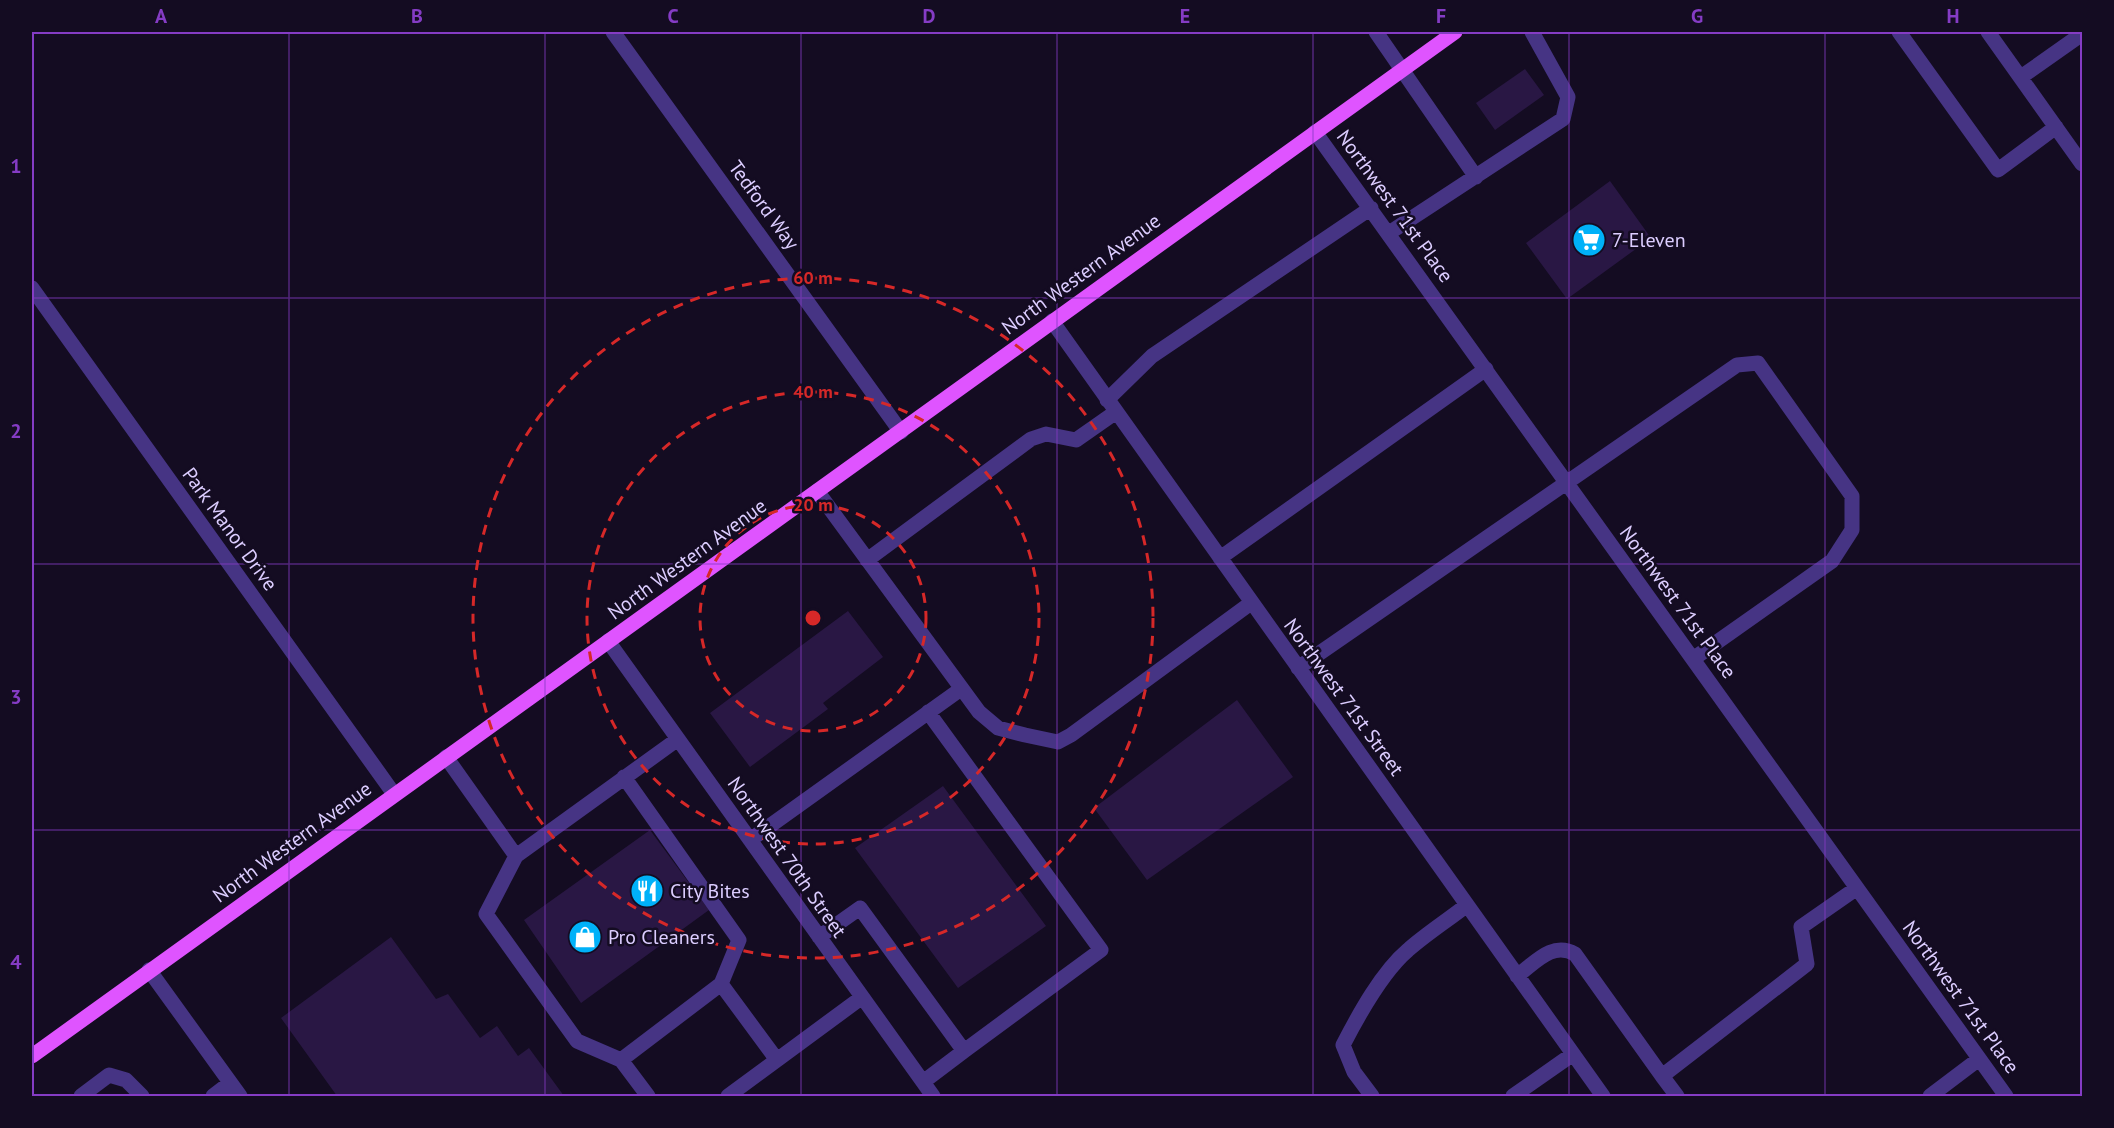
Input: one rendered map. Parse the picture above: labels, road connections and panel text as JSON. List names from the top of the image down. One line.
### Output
{"streets":{"main road":["North Western Avenue"],"street":["Tedford Way","Northwest 71st Place","Park Manor Drive","Northwest 71st Street","Northwest 70th Street"]},"crossings":[["Tedford Way","North Western Avenue"],["Northwest 71st Place","North Western Avenue"],["North Western Avenue","Park Manor Drive"],["North Western Avenue","Northwest 71st Street"],["North Western Avenue","Northwest 70th Street"]],"places":{"supermarket":["7-Eleven"],"restaurant":["City Bites"],"shop":["Pro Cleaners"]},"grid":{"columns":["A","B","C","D","E","F","G","H"],"rows":["1","2","3","4"]},"rings":["60 m","40 m","20 m"]}
